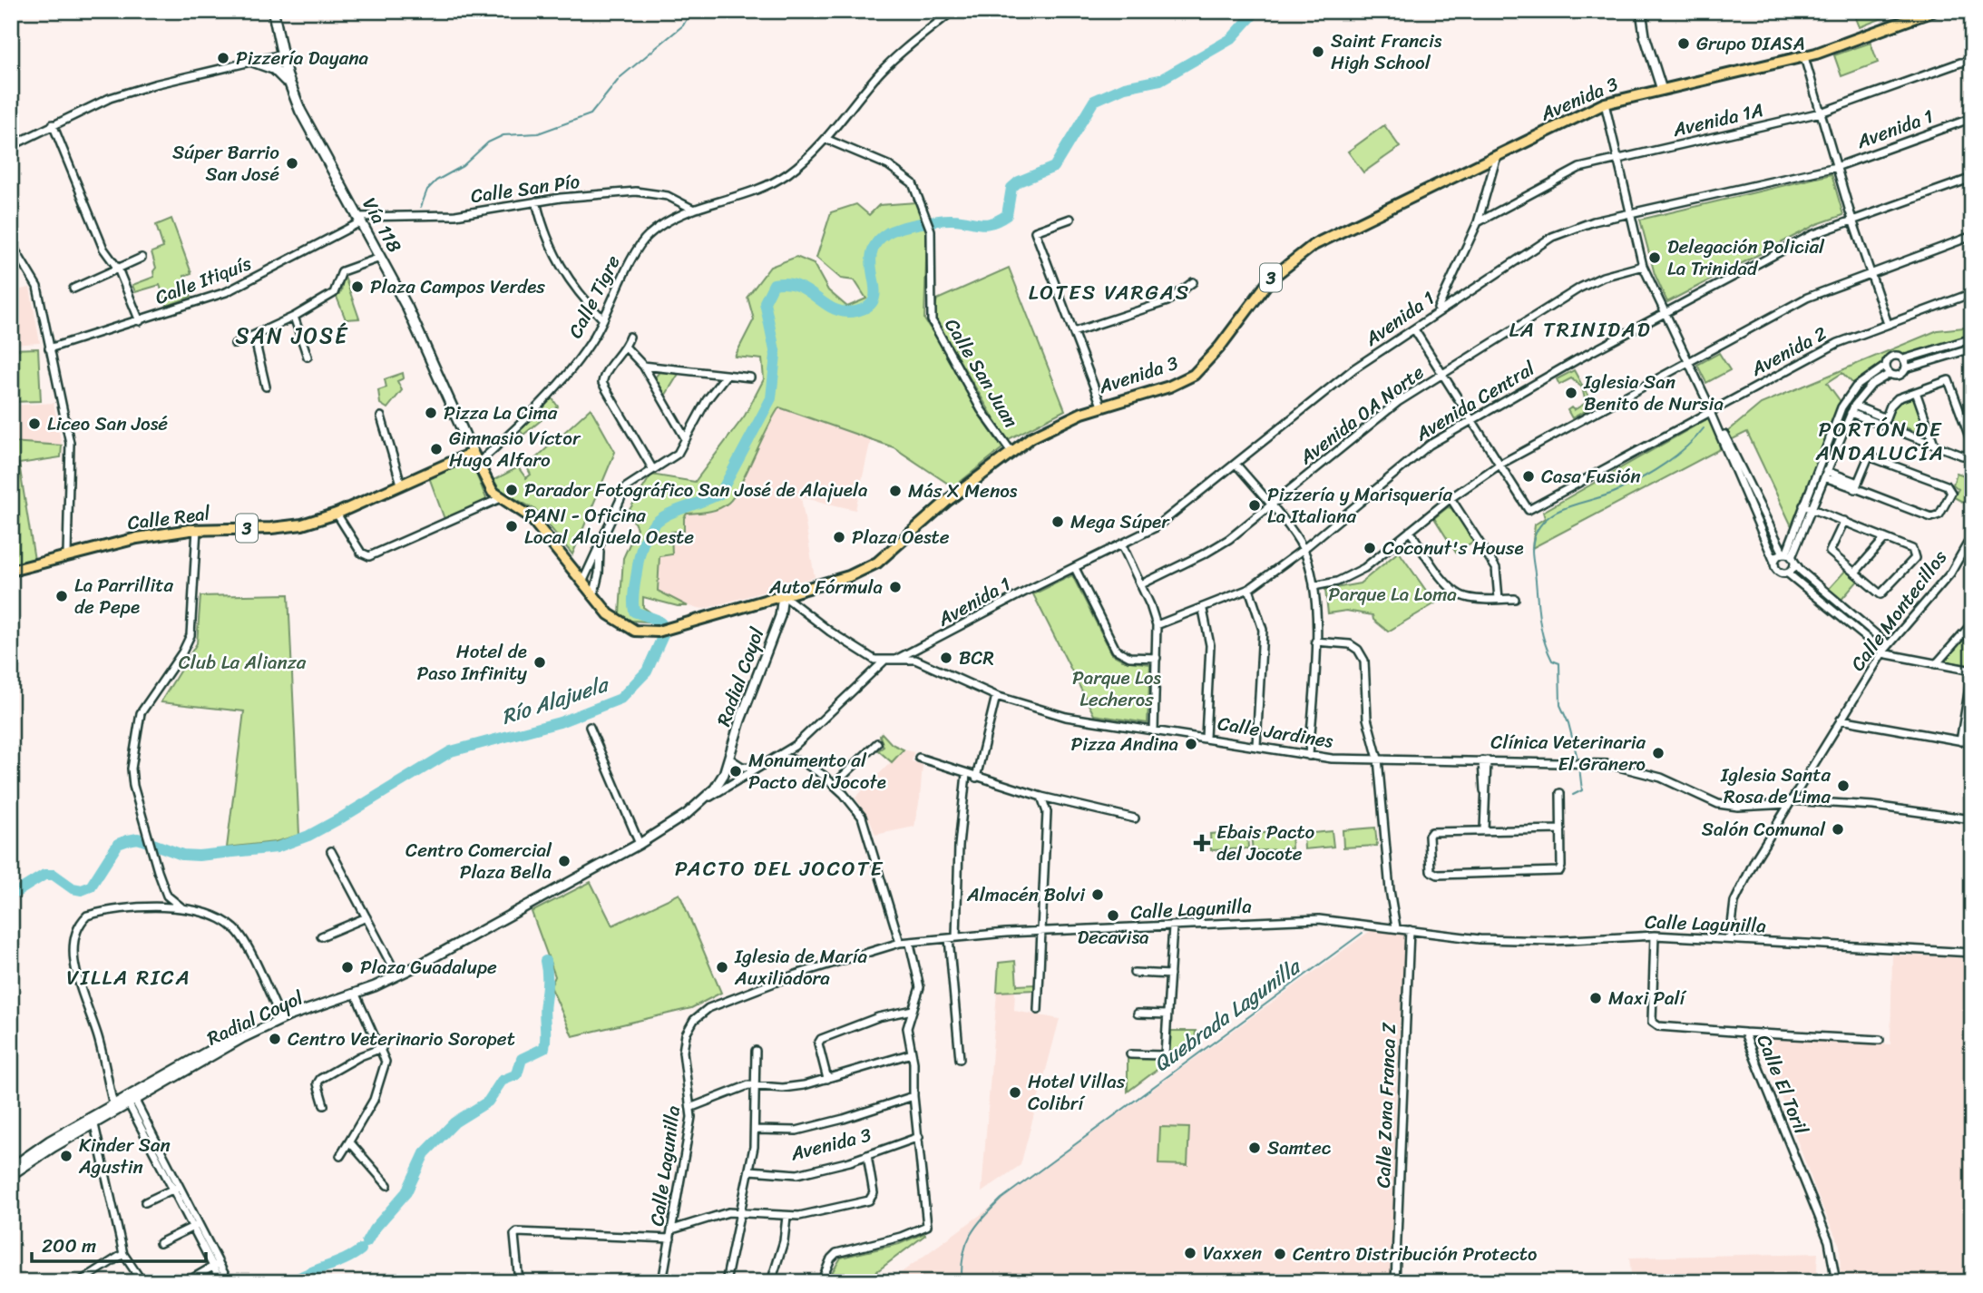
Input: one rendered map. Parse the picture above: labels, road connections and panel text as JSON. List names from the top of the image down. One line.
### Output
{"streets":{"main road":["Avenida 3","Vía 118","3","Calle Real"],"street":["Avenida 1A","Avenida 1","Calle San Pío","Calle Itiquís","Calle Tigre","Avenida 2","Calle San Juan","Avenida Central","Avenida 0A Norte","Calle Montecillos","Radial Coyol","Calle Jardines","Calle Lagunilla","Calle El Toril","Calle Zona Franca Z"]},"crossings":[["Avenida 3","Vía 118"],["Avenida 3","Calle Tigre"],["Avenida 3","Calle San Juan"],["Avenida 3","Calle Real"],["Avenida 3","Radial Coyol"],["Avenida 1","Calle Jardines"],["Calle San Pío","Vía 118"],["Calle San Pío","Calle Itiquís"],["Calle San Pío","Calle Tigre"],["Vía 118","Calle Itiquís"],["Vía 118","Calle Real"],["Calle Tigre","Calle San Juan"],["Calle Montecillos","Calle Jardines"],["Calle Montecillos","Calle Lagunilla"],["Calle Lagunilla","Calle El Toril"],["Calle Lagunilla","Calle Zona Franca Z"]],"districts":["LOTES VARGAS","LA TRINIDAD","SAN JOSÉ","PORTÓN DE ANDALUCÍA","PACTO DEL JOCOTE","VILLA RICA"],"water":["Río Alajuela","Quebrada Lagunilla"],"parks":["Parque La Loma","Club La Alianza","Parque Los Lecheros"],"places":{"other":["Grupo DIASA","Saint Francis High School","Pizzería Dayana","Súper Barrio San José","Delegación Policial La Trinidad","Plaza Campos Verdes","Iglesia San Benito de Nursia","Pizza La Cima","Liceo San José","Gimnasio Víctor Hugo Alfaro","Casa Fusión","Parador Fotográfico San José de Alajuela","Más X Menos","Pizzería y Marisquería La Italiana","Mega Súper","PANI - Oficina Local Alajuela Oeste","Plaza Oeste","Coconut's House","Auto Fórmula","La Parrillita de Pepe","BCR","Hotel de Paso Infinity","Pizza Andina","Clínica Veterinaria El Granero","Monumento al Pacto del Jocote","Iglesia Santa Rosa de Lima","Salón Comunal","Centro Comercial Plaza Bella","Almacén Bolvi","Decavisa","Plaza Guadalupe","Iglesia de María Auxiliadora","Maxi Palí","Centro Veterinario Soropet","Hotel Villas Colibrí","Samtec","Kinder San Agustin","Vaxxen","Centro Distribución Protecto"],"health":["Ebais Pacto del Jocote"]},"scale_bar":"200 m"}
